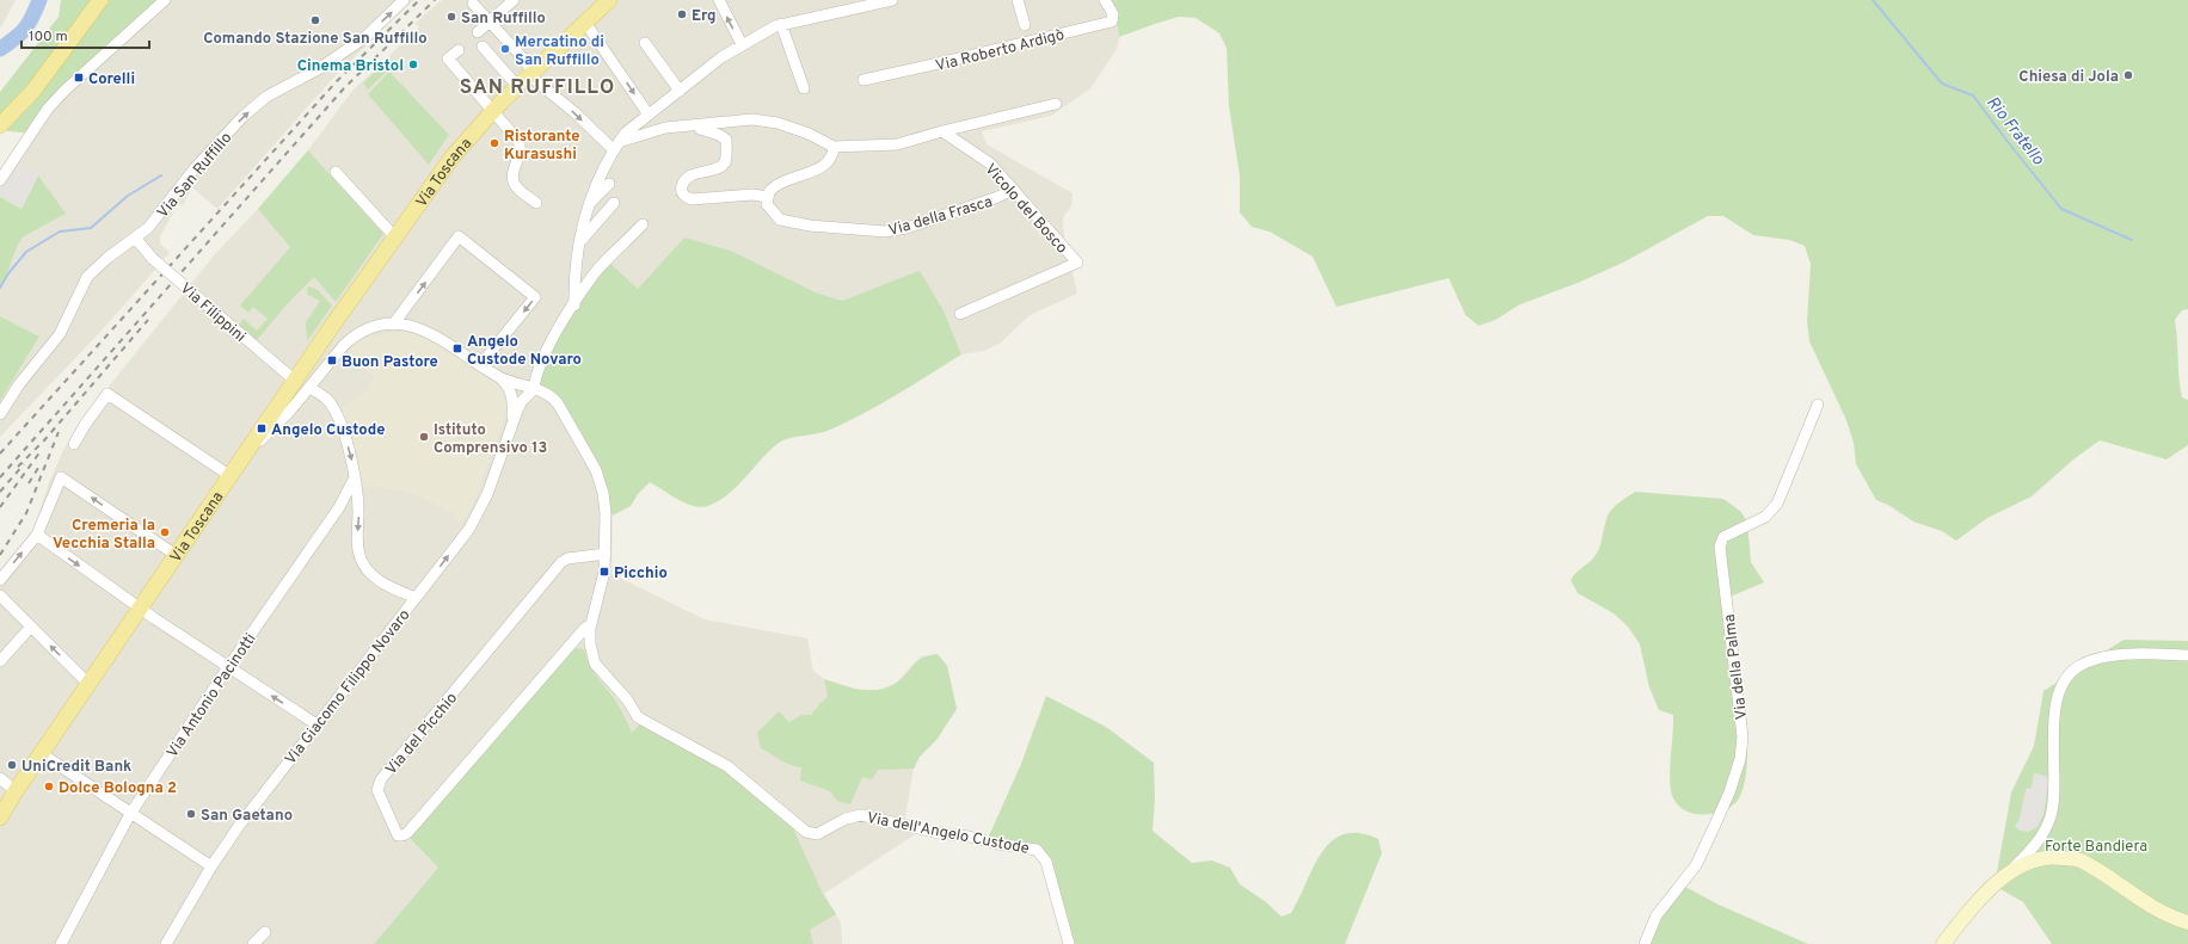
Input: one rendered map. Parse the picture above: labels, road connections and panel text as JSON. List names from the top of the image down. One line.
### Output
{"streets":{"main road":["Via Toscana"],"street":["Via Roberto Ardigò","Via San Ruffillo","Vicolo del Bosco","Via della Frasca","Via Filippini","Via della Palma","Via Giacomo Filippo Novaro","Via Antonio Pacinotti","Via del Picchio","Via dell'Angelo Custode"]},"crossings":[["Via Toscana","Via Filippini"],["Via Toscana","Via dell'Angelo Custode"],["Via San Ruffillo","Via Filippini"],["Vicolo del Bosco","Via della Frasca"],["Via Filippini","Via Giacomo Filippo Novaro"],["Via Filippini","Via Antonio Pacinotti"],["Via Filippini","Via dell'Angelo Custode"],["Via Giacomo Filippo Novaro","Via dell'Angelo Custode"],["Via del Picchio","Via dell'Angelo Custode"]],"one_way":["Via San Ruffillo","Via Filippini"],"districts":["SAN RUFFILLO"],"water":["Rio Fratello"],"parks":["Forte Bandiera"],"places":{"other":["Erg","San Ruffillo","Comando Stazione San Ruffillo","Mercatino di San Ruffillo","Cinema Bristol","Chiesa di Jola","Ristorante Kurasushi","Istituto Comprensivo 13","Cremeria la Vecchia Stalla","UniCredit Bank","Dolce Bologna 2","San Gaetano"],"transit":["Corelli","Angelo Custode Novaro","Buon Pastore","Angelo Custode","Picchio"]},"scale_bar":"100 m"}
